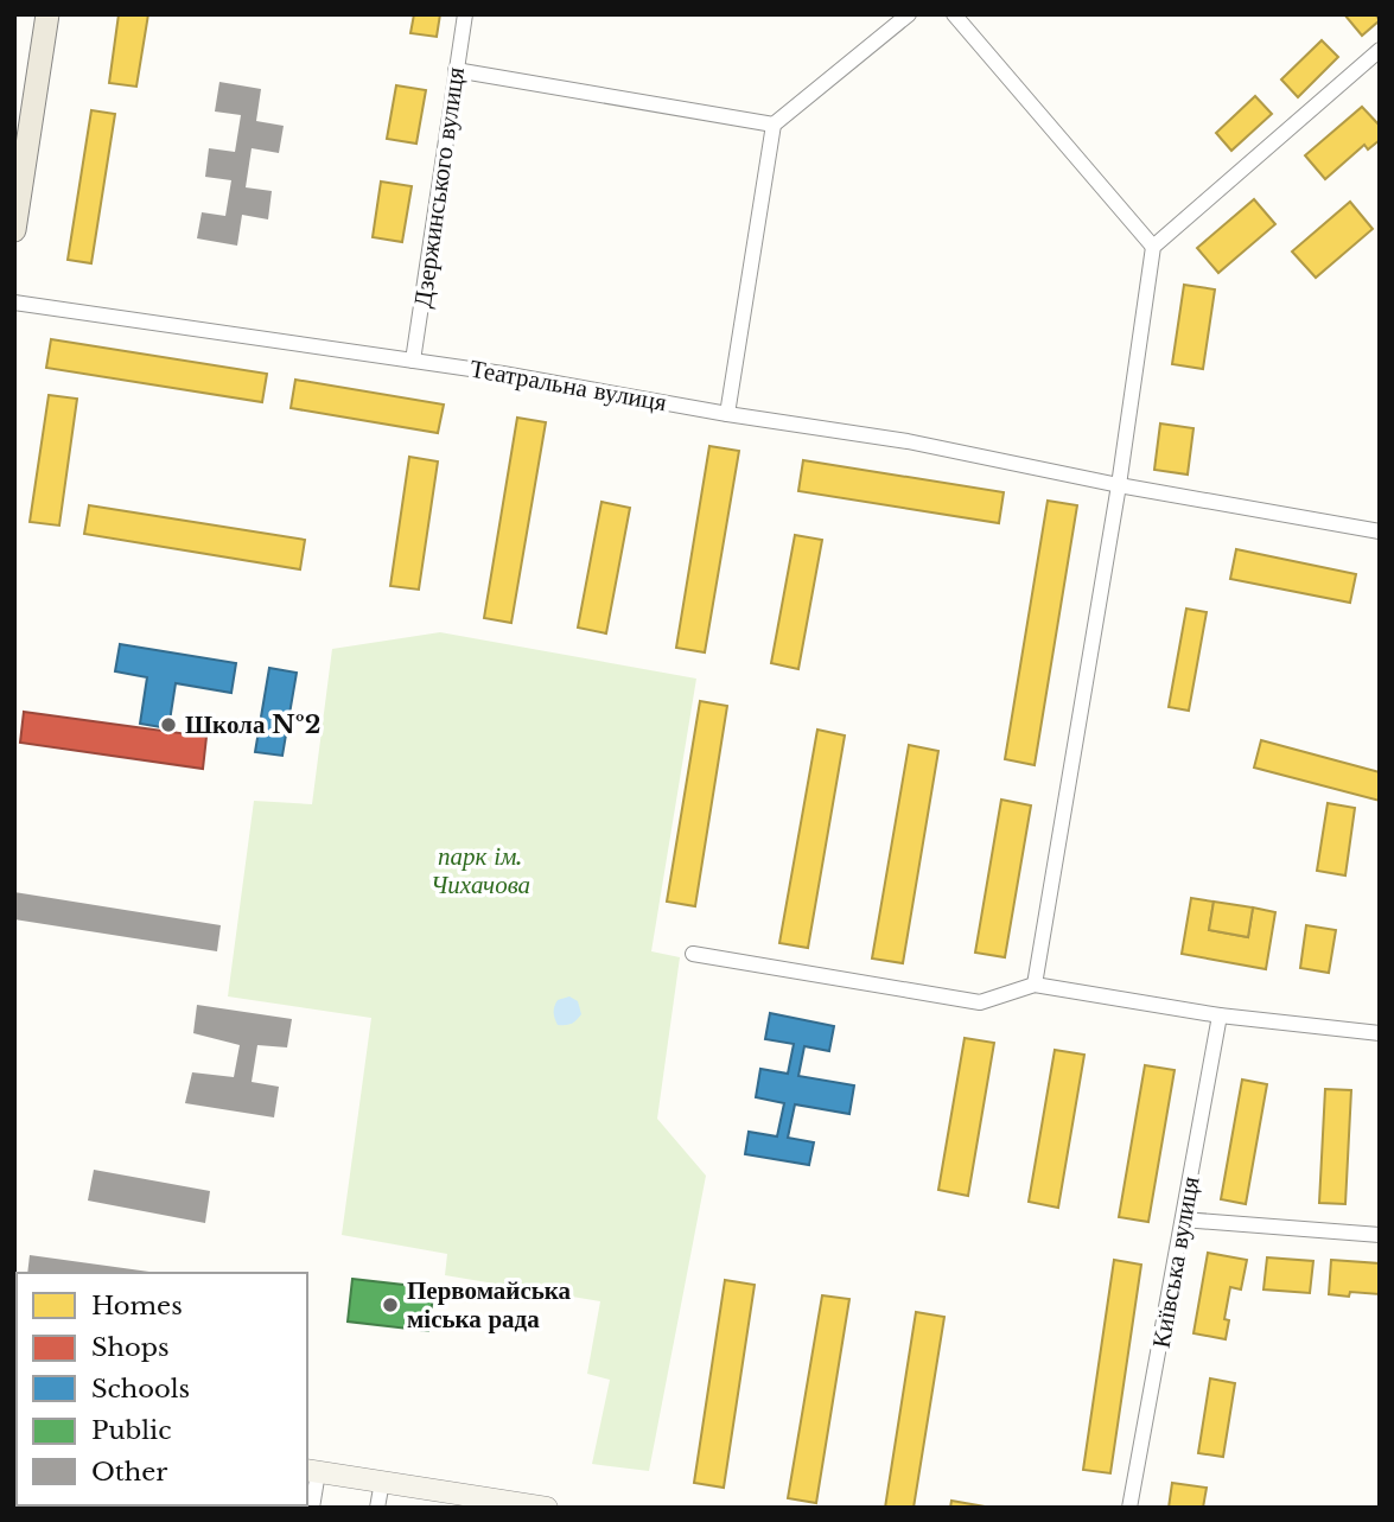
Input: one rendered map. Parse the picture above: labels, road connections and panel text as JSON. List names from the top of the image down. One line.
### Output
{"streets":{"street":["Дзержинського вулиця","Театральна вулиця","Київська вулиця"]},"crossings":[["Дзержинського вулиця","Театральна вулиця"]],"parks":["парк ім. Чихачова"],"places":["Школа №2","Первомайська міська рада"],"legend":["Homes","Shops","Schools","Public","Other"]}
